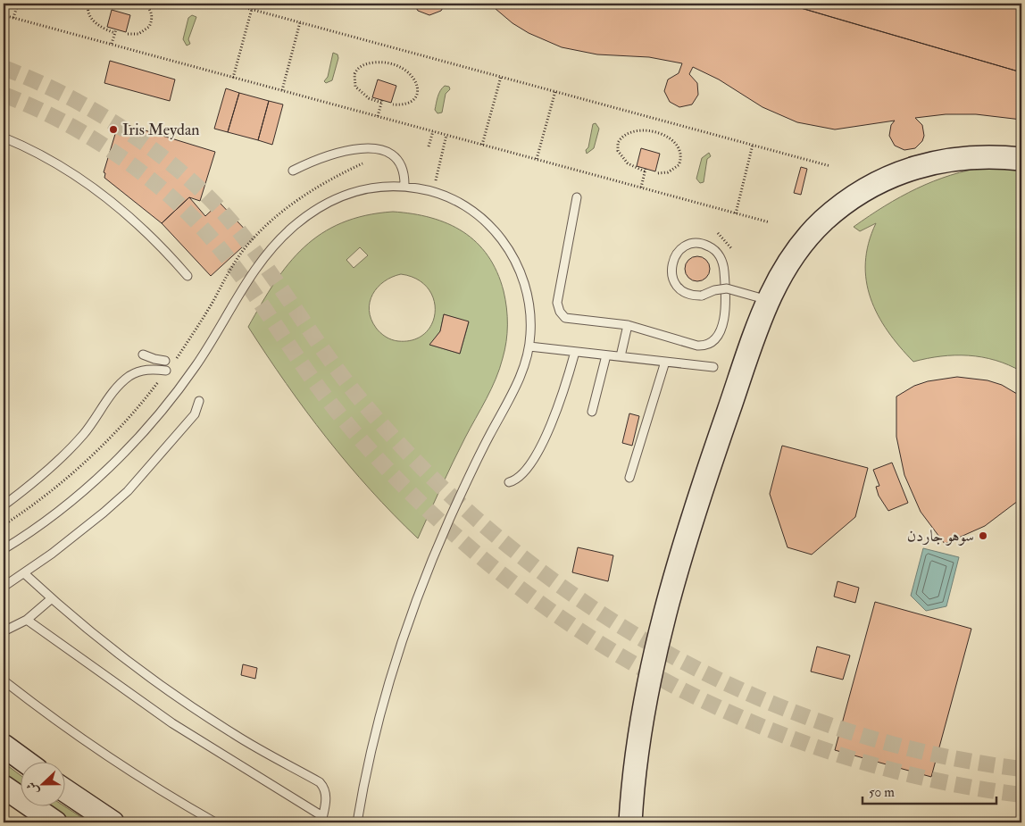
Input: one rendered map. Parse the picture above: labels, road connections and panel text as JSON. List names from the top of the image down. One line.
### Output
{"places":["Iris Meydan","سوهو جاردن"],"scale_bar":"50 m","north":"left"}
